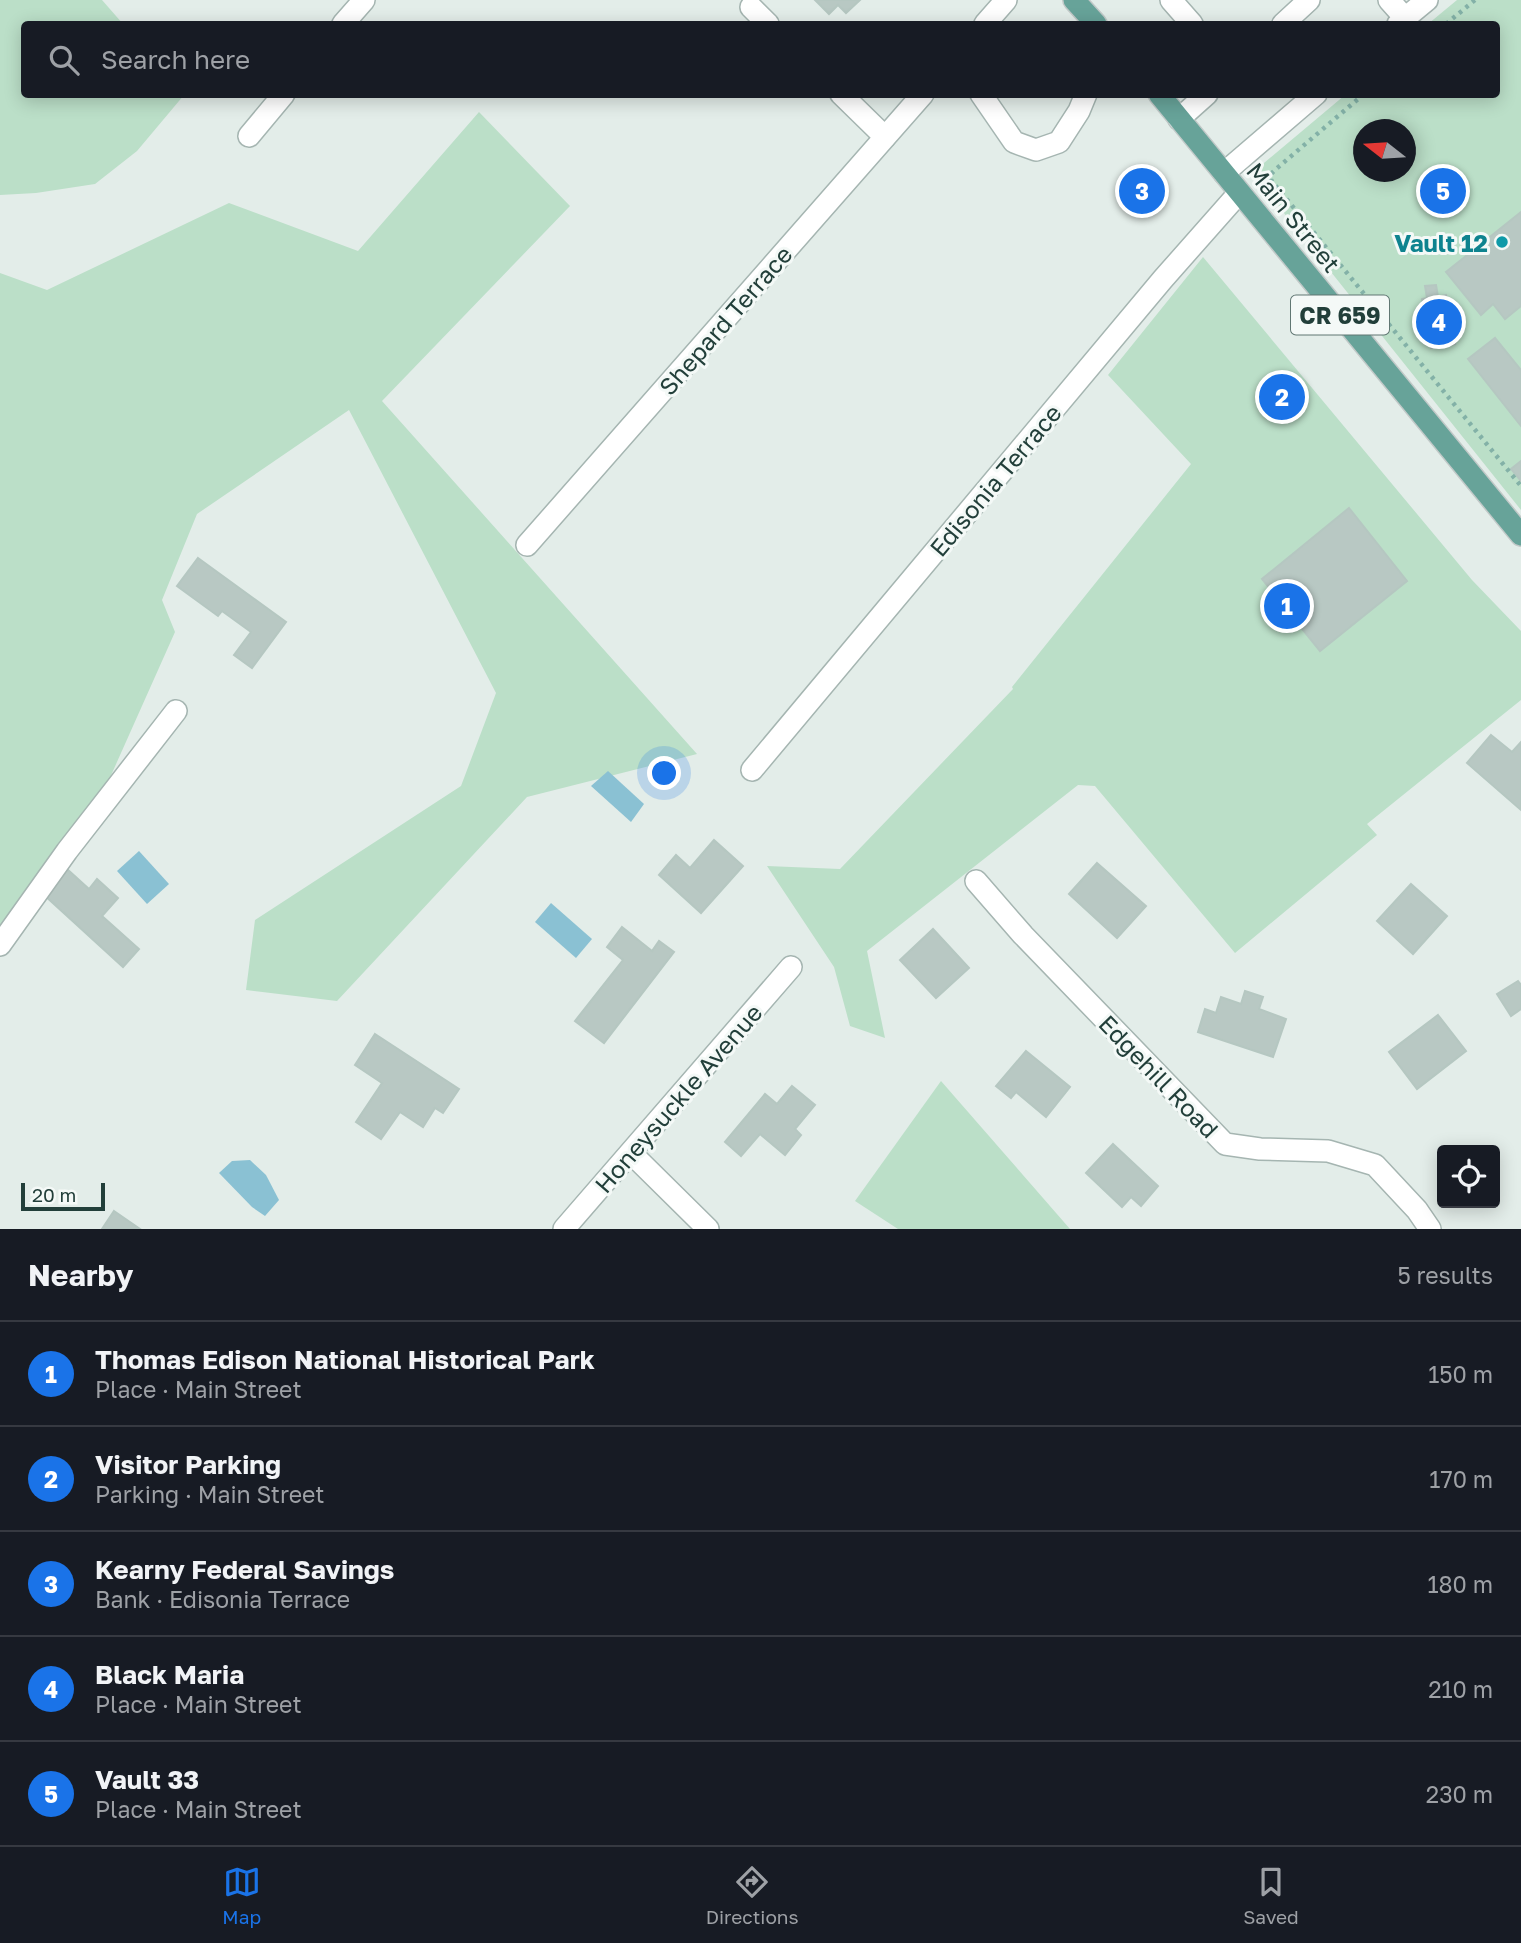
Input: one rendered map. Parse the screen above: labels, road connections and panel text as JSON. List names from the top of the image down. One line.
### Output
{"streets":{"main road":["Main Street","CR 659"],"street":["Shepard Terrace","Edisonia Terrace","Edgehill Road","Honeysuckle Avenue"]},"crossings":[["Main Street","Edisonia Terrace"]],"places":["Vault 12"],"scale_bar":"20 m","north":"left","page":{"search":"Search here","pins":["3","5","4","2","1"],"scale":"20 m","heading":["Nearby","5 results"],"list":[{"mark":"1","name":"Thomas Edison National Historical Park","note":"Place · Main Street","value":"150 m"},{"mark":"2","name":"Visitor Parking","note":"Parking · Main Street","value":"170 m"},{"mark":"3","name":"Kearny Federal Savings","note":"Bank · Edisonia Terrace","value":"180 m"},{"mark":"4","name":"Black Maria","note":"Place · Main Street","value":"210 m"},{"mark":"5","name":"Vault 33","note":"Place · Main Street","value":"230 m"}],"nav":["Map","Directions","Saved"]}}
